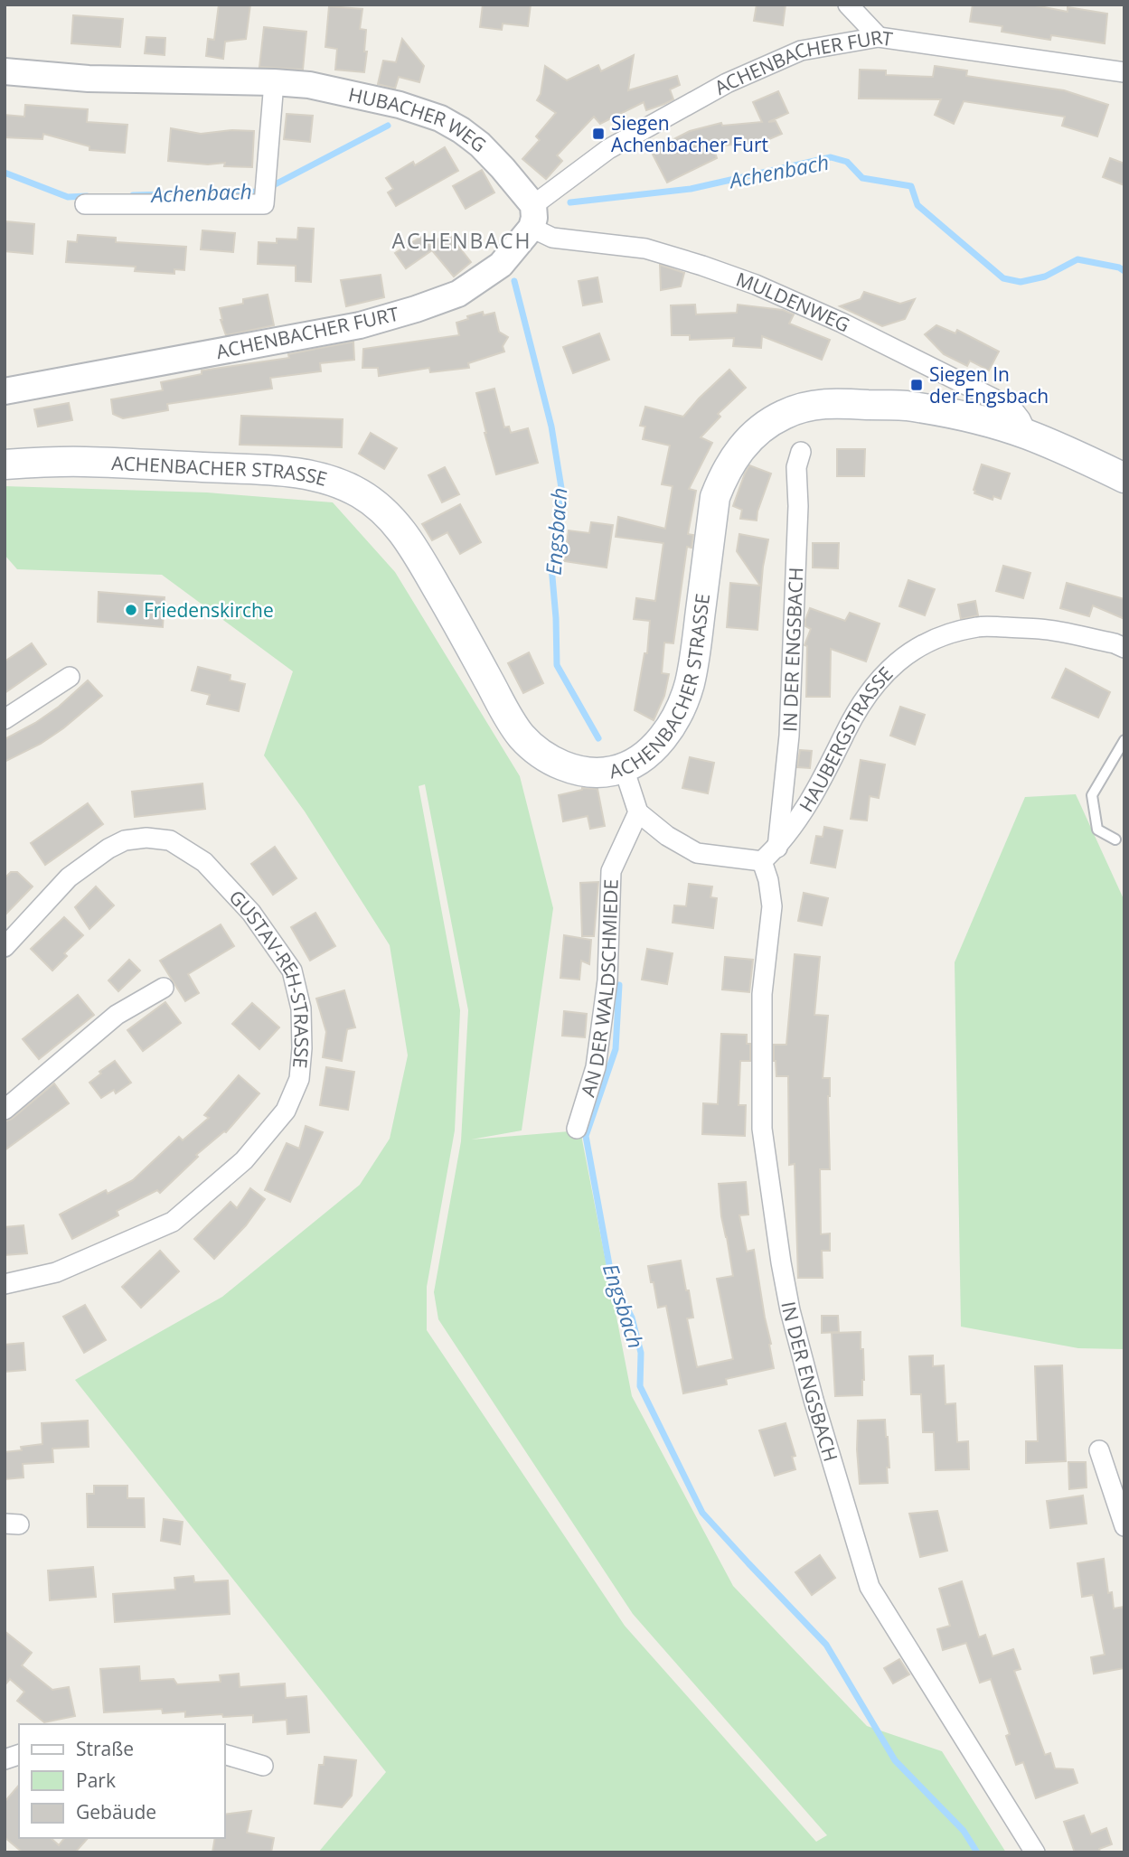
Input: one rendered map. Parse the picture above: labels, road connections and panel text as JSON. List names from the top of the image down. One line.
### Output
{"streets":{"main road":["ACHENBACHER STRASSE"],"street":["ACHENBACHER FURT","HUBACHER WEG","MULDENWEG","IN DER ENGSBACH","HAUBERGSTRASSE","GUSTAV-REH-STRASSE","AN DER WALDSCHMIEDE"]},"crossings":[["ACHENBACHER FURT","HUBACHER WEG"],["ACHENBACHER FURT","MULDENWEG"],["HUBACHER WEG","MULDENWEG"],["MULDENWEG","ACHENBACHER STRASSE"],["IN DER ENGSBACH","HAUBERGSTRASSE"]],"districts":["ACHENBACH"],"water":["Achenbach","Engsbach"],"places":{"transit":["Siegen Achenbacher Furt","Siegen In der Engsbach"],"other":["Friedenskirche"]},"legend":["Straße","Park","Gebäude"]}
